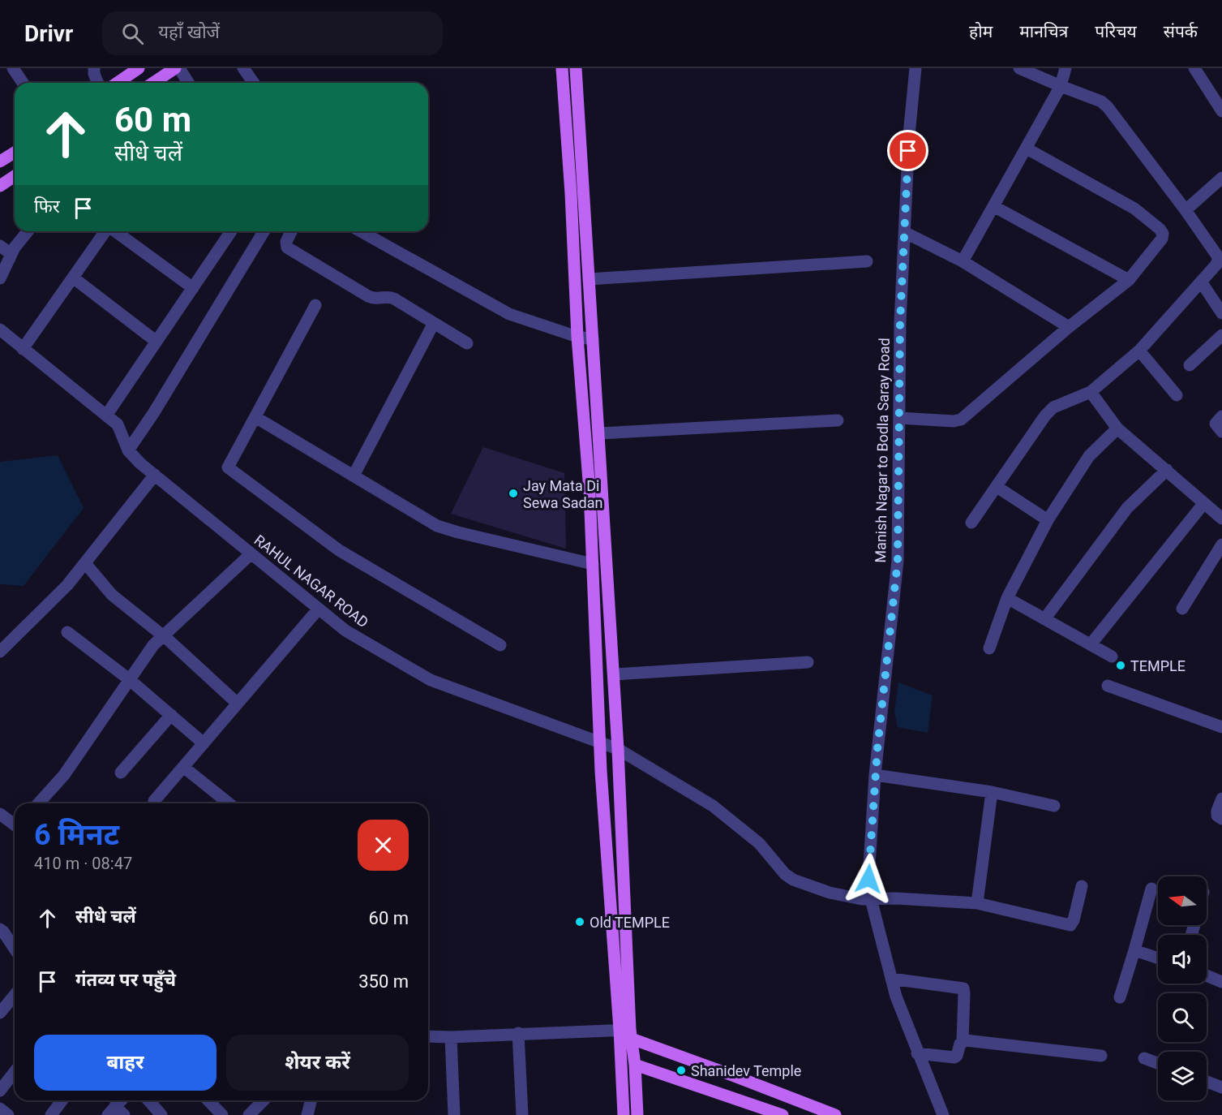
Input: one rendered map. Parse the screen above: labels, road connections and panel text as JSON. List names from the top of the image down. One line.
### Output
{"streets":{"street":["Manish Nagar to Bodla Saray Road","RAHUL NAGAR ROAD"]},"crossings":[["Manish Nagar to Bodla Saray Road","RAHUL NAGAR ROAD"]],"places":["Jay Mata Di Sewa Sadan","TEMPLE","Old TEMPLE","Shanidev Temple"],"north":"left","page":{"header":"Drivr","search":"यहाँ खोजें","nav":["होम","मानचित्र","परिचय","संपर्क"],"turn":["60 m","सीधे चलें"],"then":"फिर","heading":["6 मिनट","410 m · 08:47"],"list":[{"name":"सीधे चलें","value":"60 m"},{"name":"गंतव्य पर पहुँचे","value":"350 m"}],"buttons":["बाहर","शेयर करें"]}}
